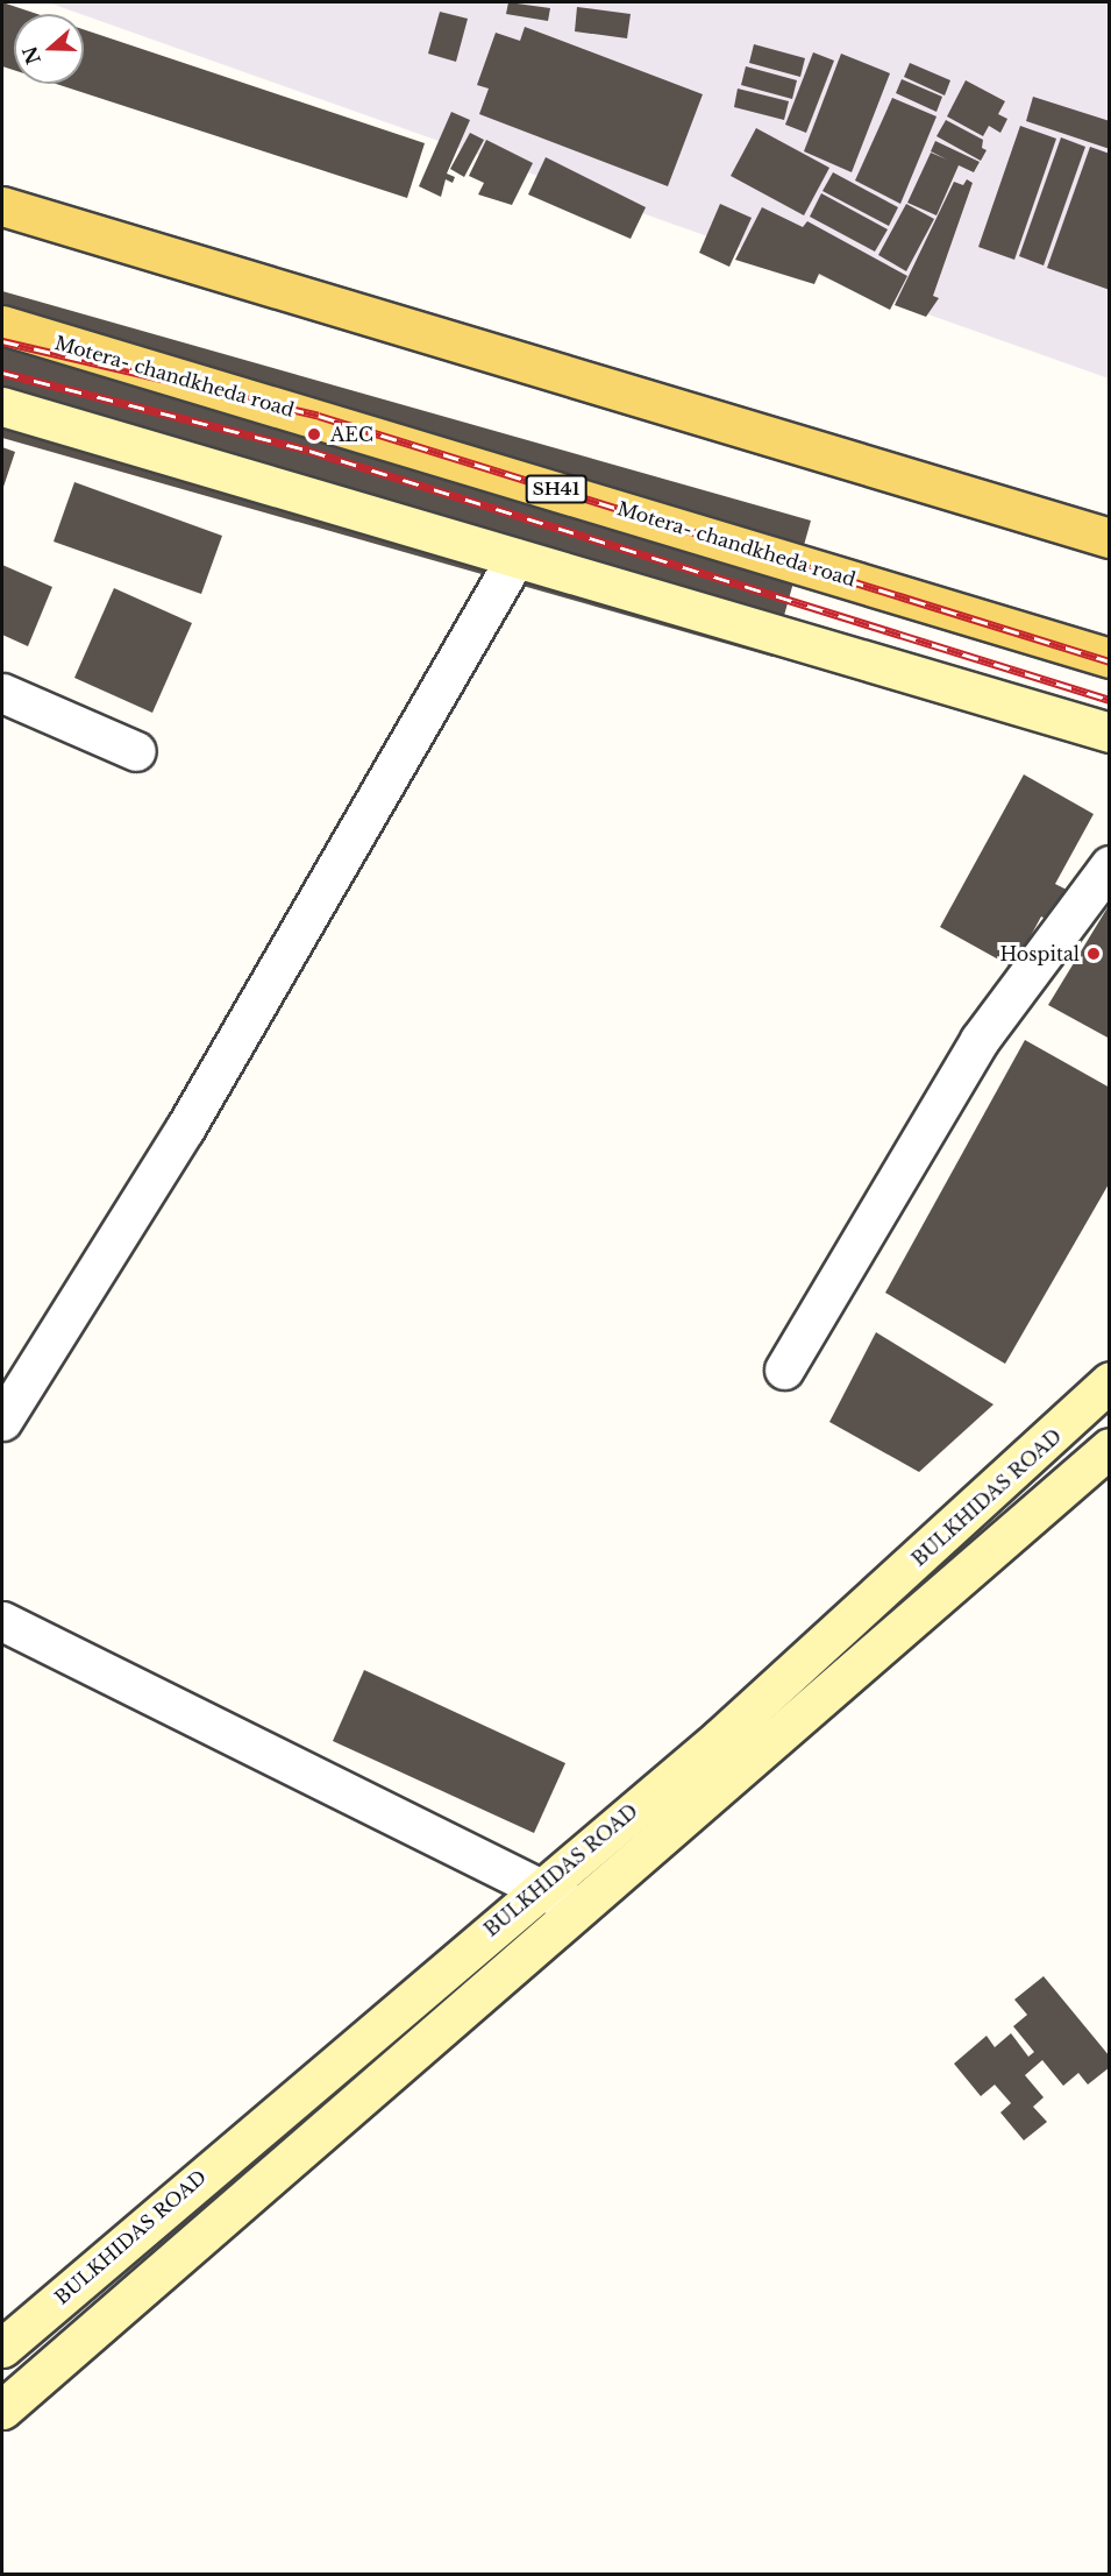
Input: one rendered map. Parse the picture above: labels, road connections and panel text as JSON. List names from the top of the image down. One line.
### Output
{"streets":{"main road":["Motera- chandkheda road","SH41","BULKHIDAS ROAD"]},"places":["AEC","Hospital"],"north":"left"}
